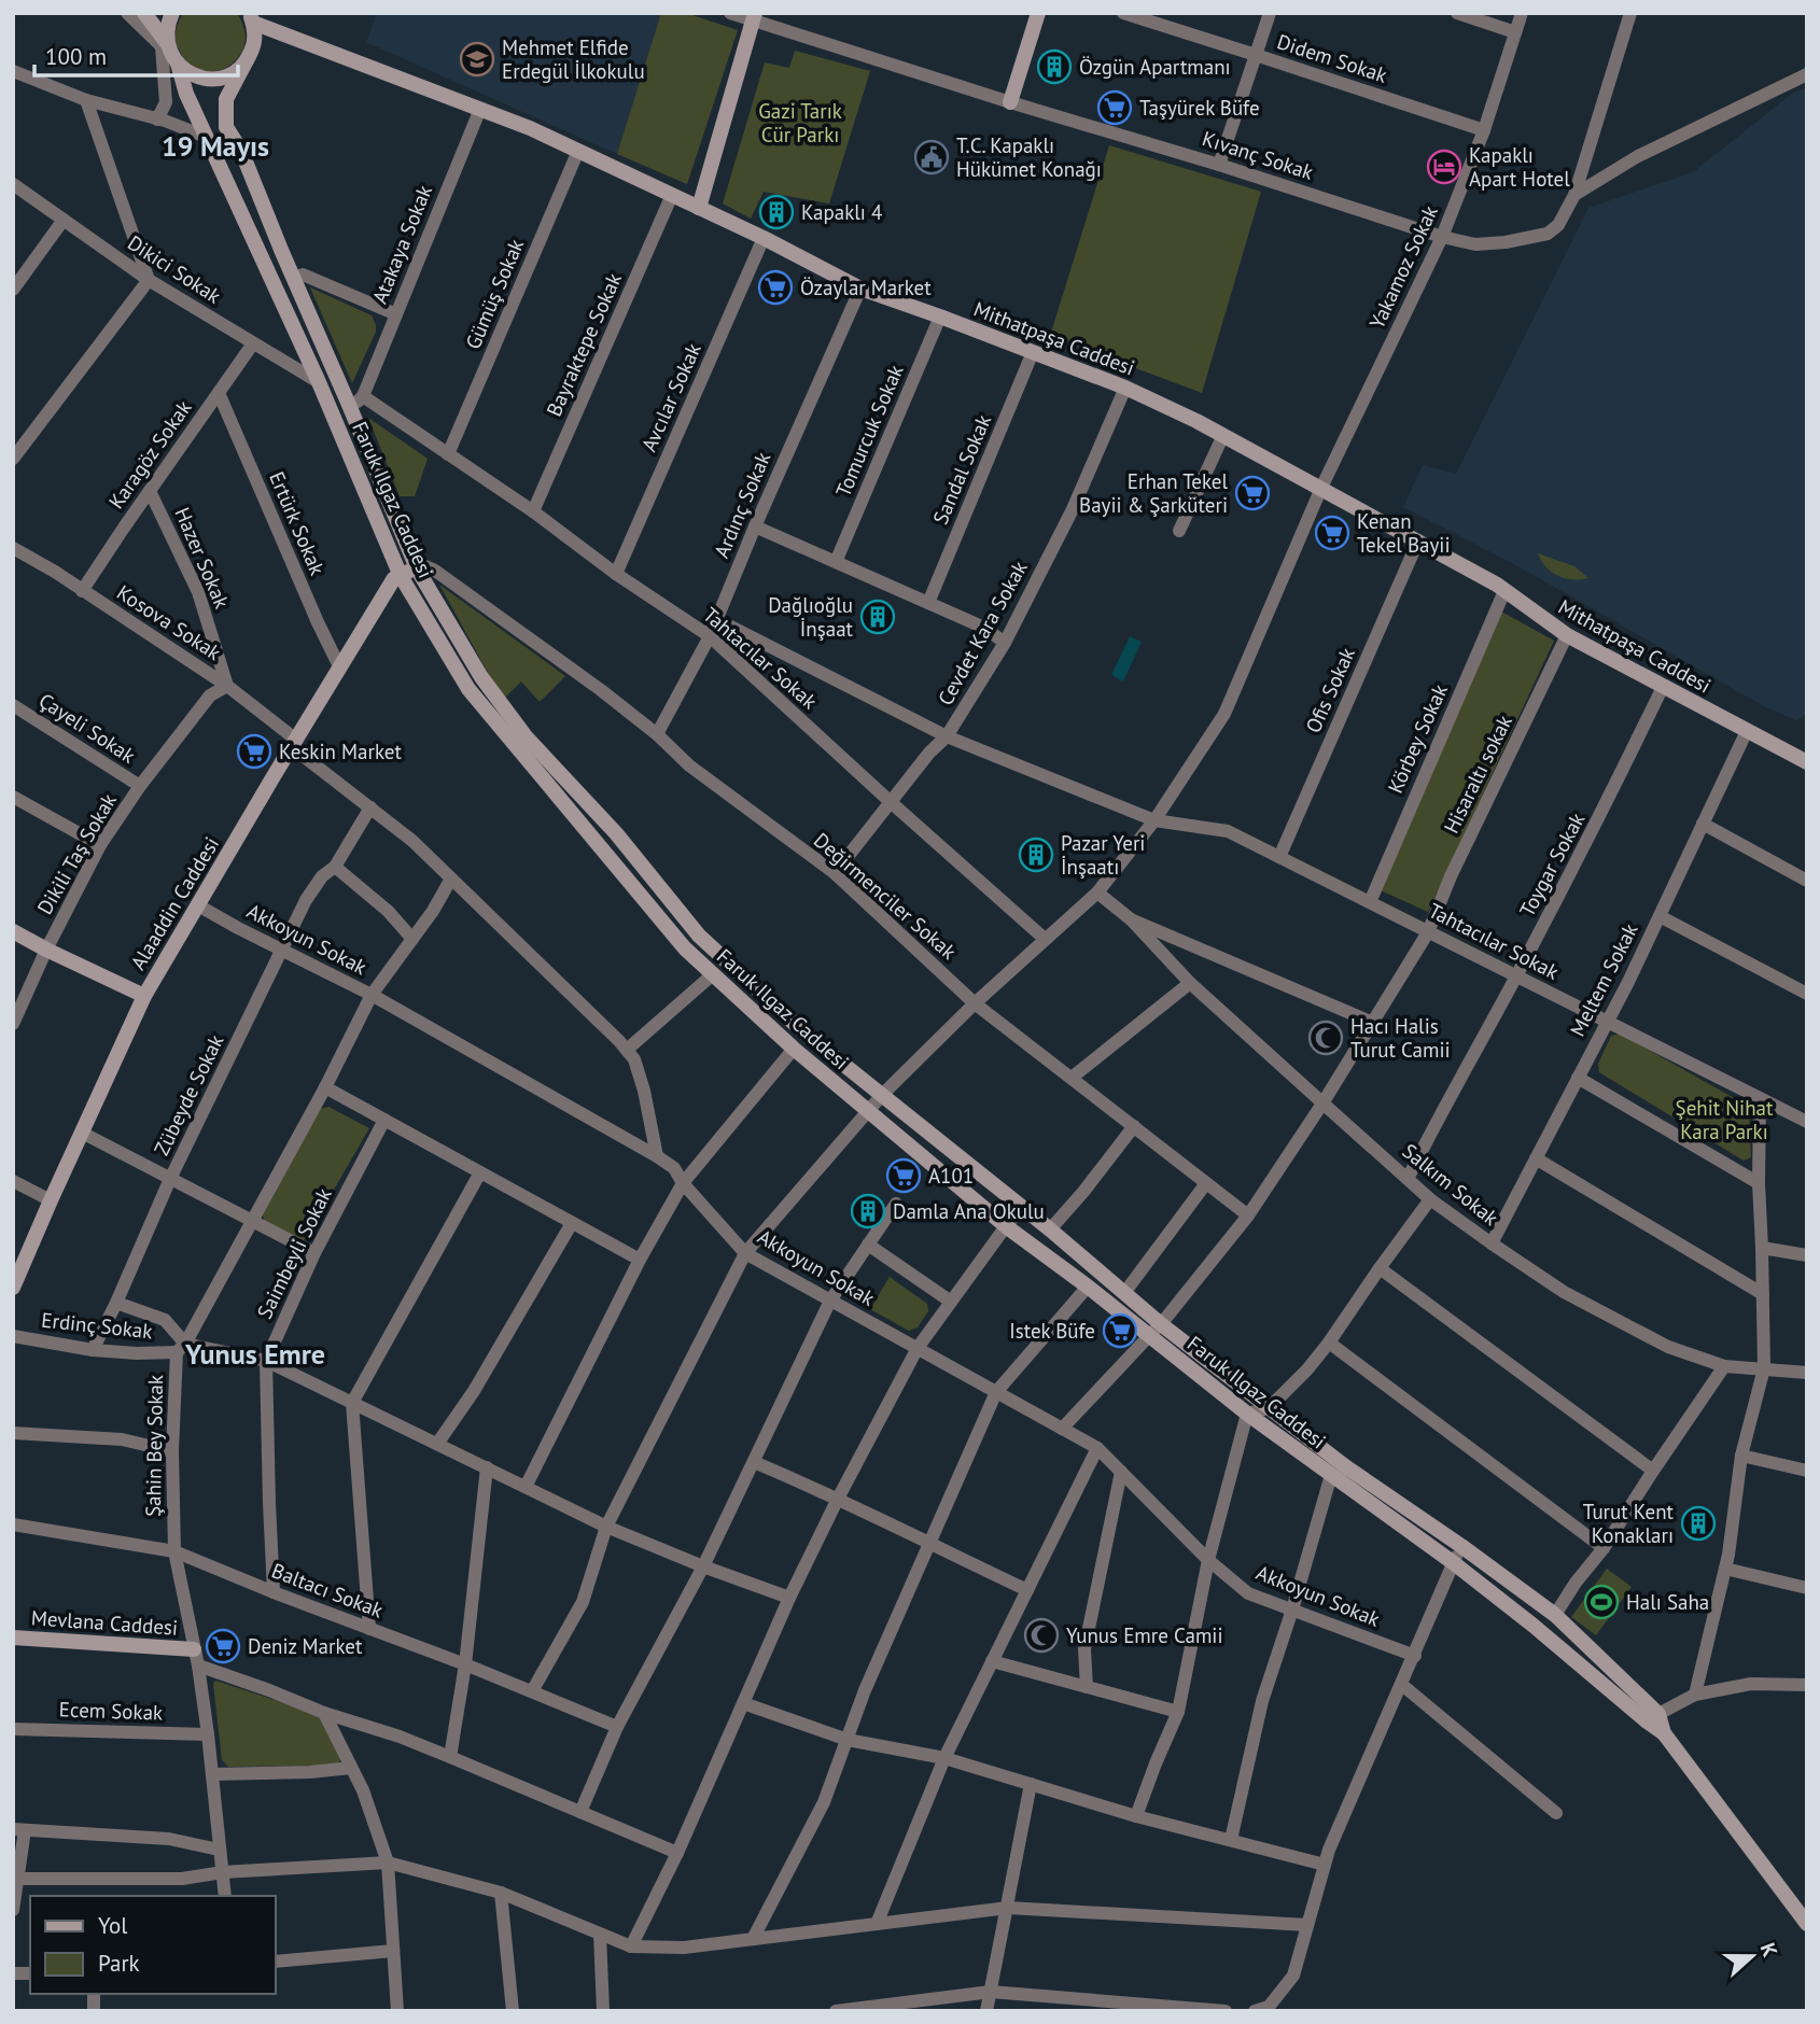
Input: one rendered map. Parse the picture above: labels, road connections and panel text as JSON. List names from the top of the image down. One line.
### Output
{"streets":{"street":["Didem Sokak","Kıvanç Sokak","Atakaya Sokak","Yakamoz Sokak","Dikici Sokak","Gümüş Sokak","Mithatpaşa Caddesi","Bayraktepe Sokak","Avcılar Sokak","Tomurcuk Sokak","Karagöz Sokak","Sandal Sokak","Faruk Ilgaz Caddesi","Ardınç Sokak","Ertürk Sokak","Hazer Sokak","Kosova Sokak","Cevdet Kara Sokak","Tahtacılar Sokak","Ofis Sokak","Çayeli Sokak","Körbey Sokak","Hisaraltı sokak","Dikili Taş Sokak","Toygar Sokak","Değirmenciler Sokak","Alaaddin Caddesi","Akkoyun Sokak","Meltem Sokak","Zübeyde Sokak","Salkım Sokak","Saimbeyli Sokak","Erdinç Sokak","Şahin Bey Sokak","Baltacı Sokak","Mevlana Caddesi","Ecem Sokak"]},"crossings":[["Didem Sokak","Yakamoz Sokak"],["Kıvanç Sokak","Yakamoz Sokak"],["Atakaya Sokak","Mithatpaşa Caddesi"],["Atakaya Sokak","Faruk Ilgaz Caddesi"],["Atakaya Sokak","Tahtacılar Sokak"],["Yakamoz Sokak","Mithatpaşa Caddesi"],["Yakamoz Sokak","Faruk Ilgaz Caddesi"],["Yakamoz Sokak","Tahtacılar Sokak"],["Yakamoz Sokak","Değirmenciler Sokak"],["Yakamoz Sokak","Akkoyun Sokak"],["Yakamoz Sokak","Erdinç Sokak"],["Yakamoz Sokak","Baltacı Sokak"],["Dikici Sokak","Karagöz Sokak"],["Dikici Sokak","Faruk Ilgaz Caddesi"],["Gümüş Sokak","Mithatpaşa Caddesi"],["Gümüş Sokak","Tahtacılar Sokak"],["Mithatpaşa Caddesi","Bayraktepe Sokak"],["Mithatpaşa Caddesi","Avcılar Sokak"],["Mithatpaşa Caddesi","Tomurcuk Sokak"],["Mithatpaşa Caddesi","Sandal Sokak"],["Mithatpaşa Caddesi","Faruk Ilgaz Caddesi"],["Mithatpaşa Caddesi","Ardınç Sokak"],["Mithatpaşa Caddesi","Cevdet Kara Sokak"],["Mithatpaşa Caddesi","Ofis Sokak"],["Mithatpaşa Caddesi","Körbey Sokak"],["Mithatpaşa Caddesi","Hisaraltı sokak"],["Mithatpaşa Caddesi","Toygar Sokak"],["Mithatpaşa Caddesi","Meltem Sokak"],["Bayraktepe Sokak","Tahtacılar Sokak"],["Avcılar Sokak","Tahtacılar Sokak"],["Karagöz Sokak","Ertürk Sokak"],["Karagöz Sokak","Hazer Sokak"],["Karagöz Sokak","Kosova Sokak"],["Faruk Ilgaz Caddesi","Tahtacılar Sokak"],["Faruk Ilgaz Caddesi","Hisaraltı sokak"],["Faruk Ilgaz Caddesi","Değirmenciler Sokak"],["Faruk Ilgaz Caddesi","Alaaddin Caddesi"],["Ardınç Sokak","Tahtacılar Sokak"],["Ardınç Sokak","Değirmenciler Sokak"],["Ertürk Sokak","Alaaddin Caddesi"],["Hazer Sokak","Kosova Sokak"],["Hazer Sokak","Dikili Taş Sokak"],["Kosova Sokak","Dikili Taş Sokak"],["Kosova Sokak","Alaaddin Caddesi"],["Kosova Sokak","Zübeyde Sokak"],["Kosova Sokak","Şahin Bey Sokak"],["Cevdet Kara Sokak","Tahtacılar Sokak"],["Cevdet Kara Sokak","Değirmenciler Sokak"],["Tahtacılar Sokak","Ofis Sokak"],["Tahtacılar Sokak","Körbey Sokak"],["Tahtacılar Sokak","Hisaraltı sokak"],["Tahtacılar Sokak","Toygar Sokak"],["Tahtacılar Sokak","Meltem Sokak"],["Çayeli Sokak","Dikili Taş Sokak"],["Hisaraltı sokak","Değirmenciler Sokak"],["Hisaraltı sokak","Akkoyun Sokak"],["Hisaraltı sokak","Salkım Sokak"],["Toygar Sokak","Salkım Sokak"],["Değirmenciler Sokak","Alaaddin Caddesi"],["Alaaddin Caddesi","Akkoyun Sokak"],["Akkoyun Sokak","Zübeyde Sokak"],["Akkoyun Sokak","Şahin Bey Sokak"],["Meltem Sokak","Salkım Sokak"],["Zübeyde Sokak","Erdinç Sokak"],["Saimbeyli Sokak","Erdinç Sokak"],["Saimbeyli Sokak","Baltacı Sokak"],["Erdinç Sokak","Şahin Bey Sokak"],["Şahin Bey Sokak","Baltacı Sokak"],["Şahin Bey Sokak","Mevlana Caddesi"],["Şahin Bey Sokak","Ecem Sokak"]],"districts":["19 Mayıs","Yunus Emre"],"parks":["Gazi Tarık Cür Parkı","Şehit Nihat Kara Parkı"],"places":{"school or university":["Mehmet Elfide Erdegül İlkokulu"],"building":["Özgün Apartmanı","Kapaklı 4","Dağlıoğlu İnşaat","Pazar Yeri İnşaatı","Damla Ana Okulu","Turut Kent Konakları"],"supermarket":["Taşyürek Büfe","Özaylar Market","Erhan Tekel Bayii & Şarküteri","Kenan Tekel Bayii","Keskin Market","A101","Istek Büfe","Deniz Market"],"public building":["T.C. Kapaklı Hükümet Konağı"],"hotel":["Kapaklı Apart Hotel"],"mosque":["Hacı Halis Turut Camii","Yunus Emre Camii"],"sports":["Halı Saha"]},"legend":["Yol","Park"],"scale_bar":"100 m","north":"right"}
